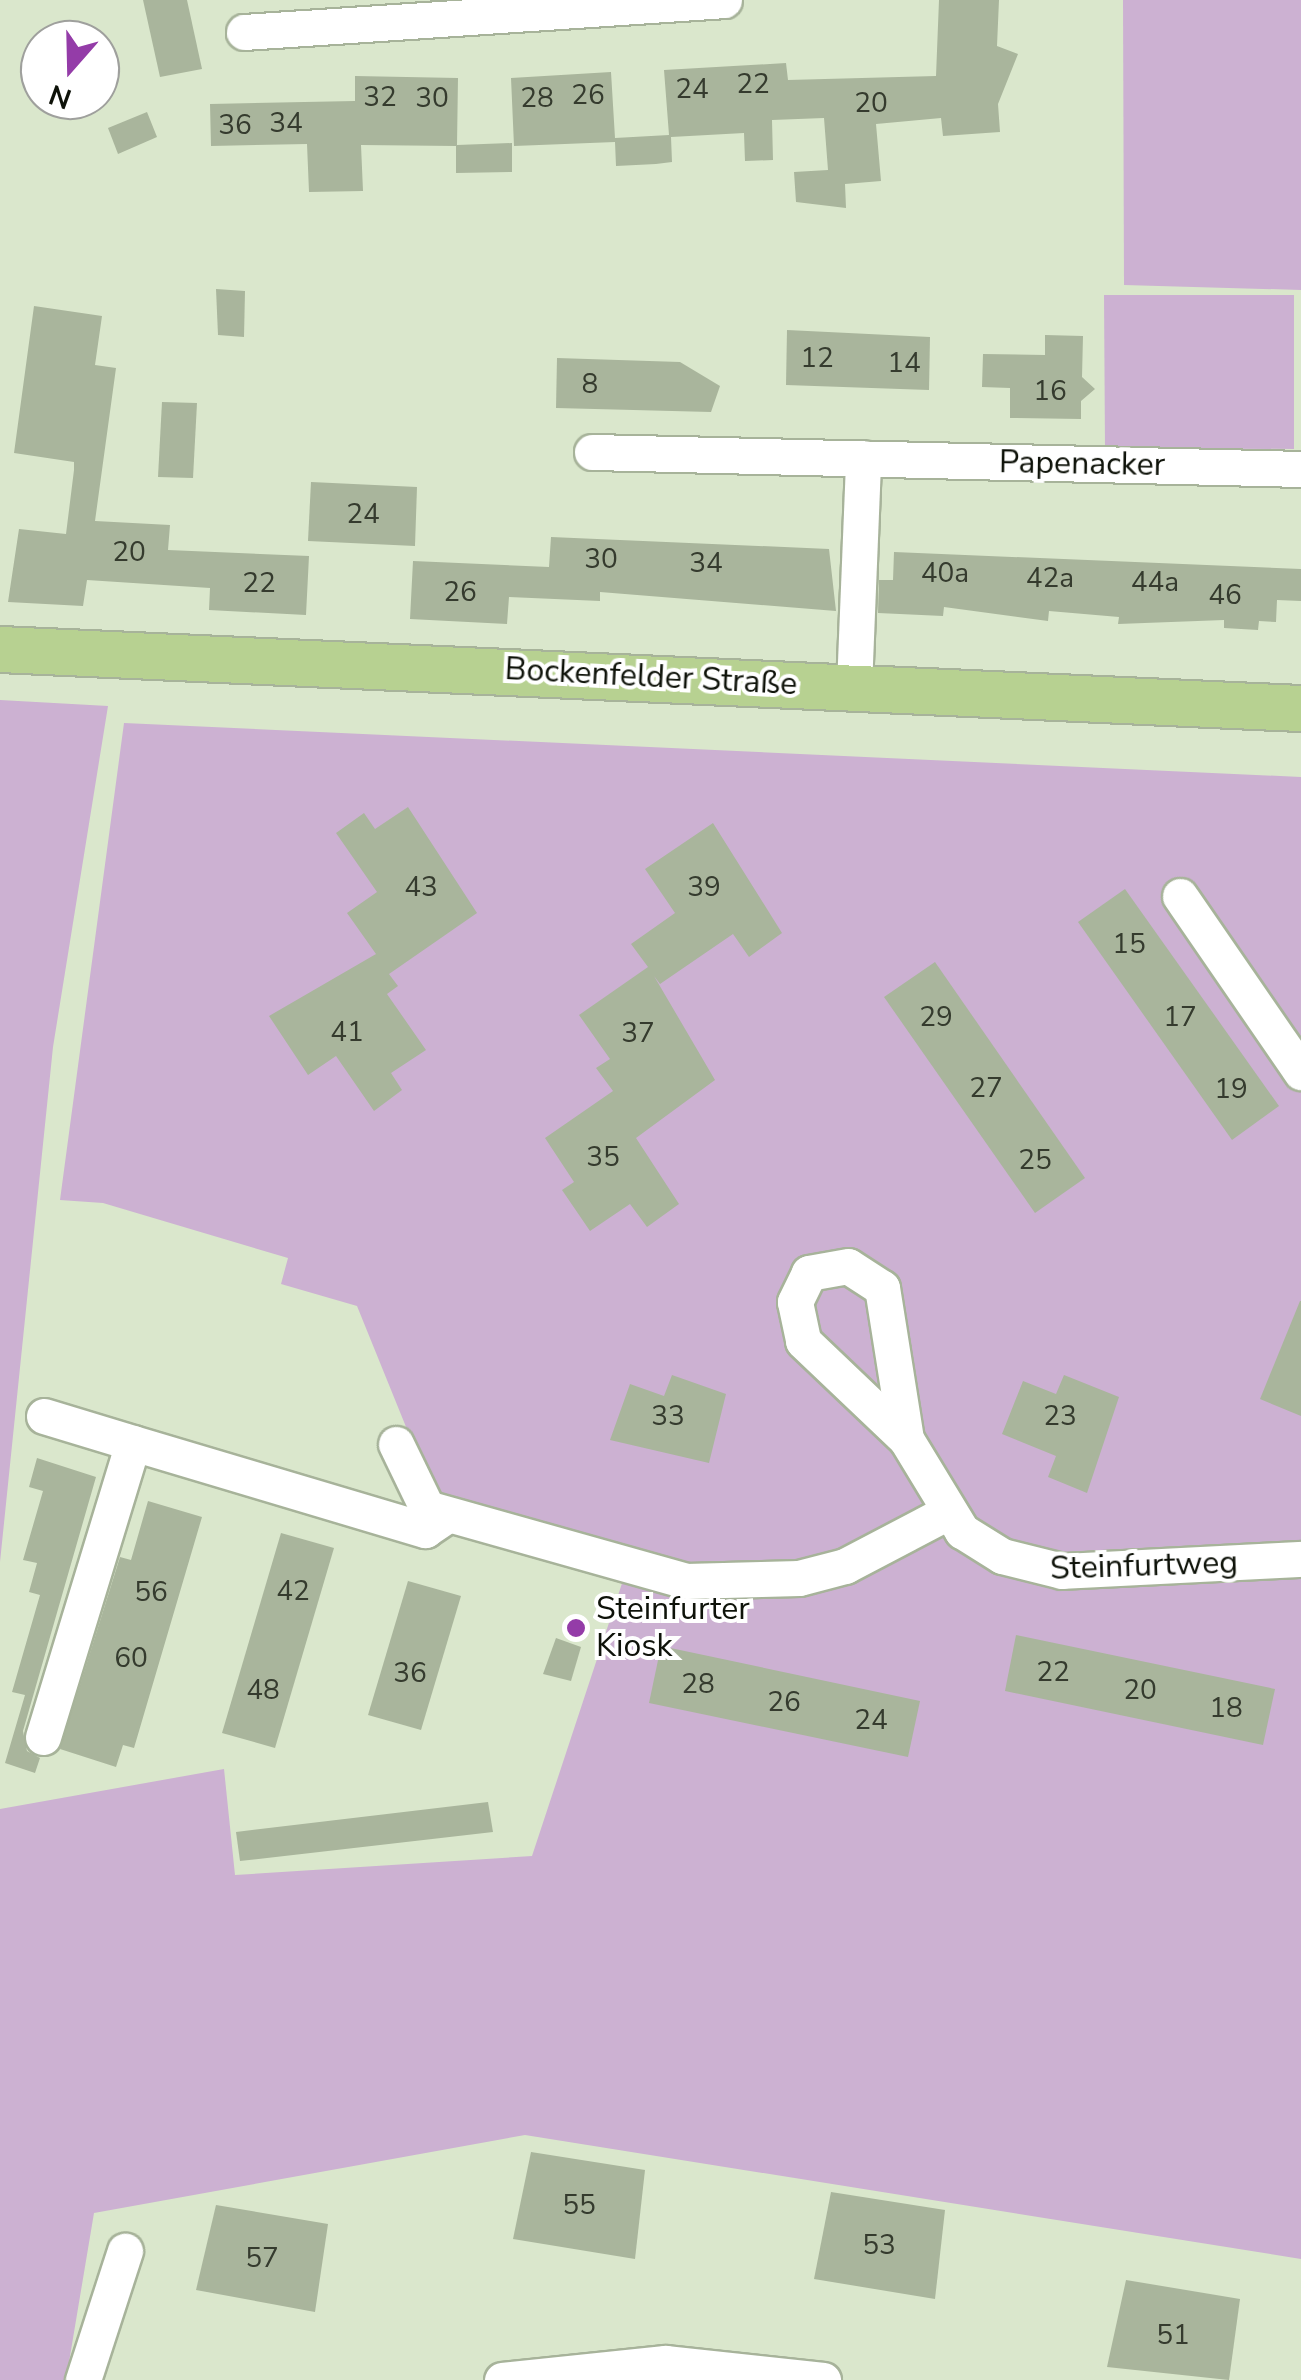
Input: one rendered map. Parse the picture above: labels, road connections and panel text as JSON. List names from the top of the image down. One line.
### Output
{"streets":{"main road":["Bockenfelder Straße"],"street":["Papenacker","Steinfurtweg"]},"places":["Steinfurter Kiosk"],"house_numbers":["22","24","26","32","30","28","20","34","36","12","14","8","16","24","20","30","34","40a","42a","44a","22","26","46","43","39","15","29","17","41","37","27","19","35","25","33","23","42","56","60","22","36","28","48","20","26","18","24","55","53","57","51"],"north":"bottom"}
